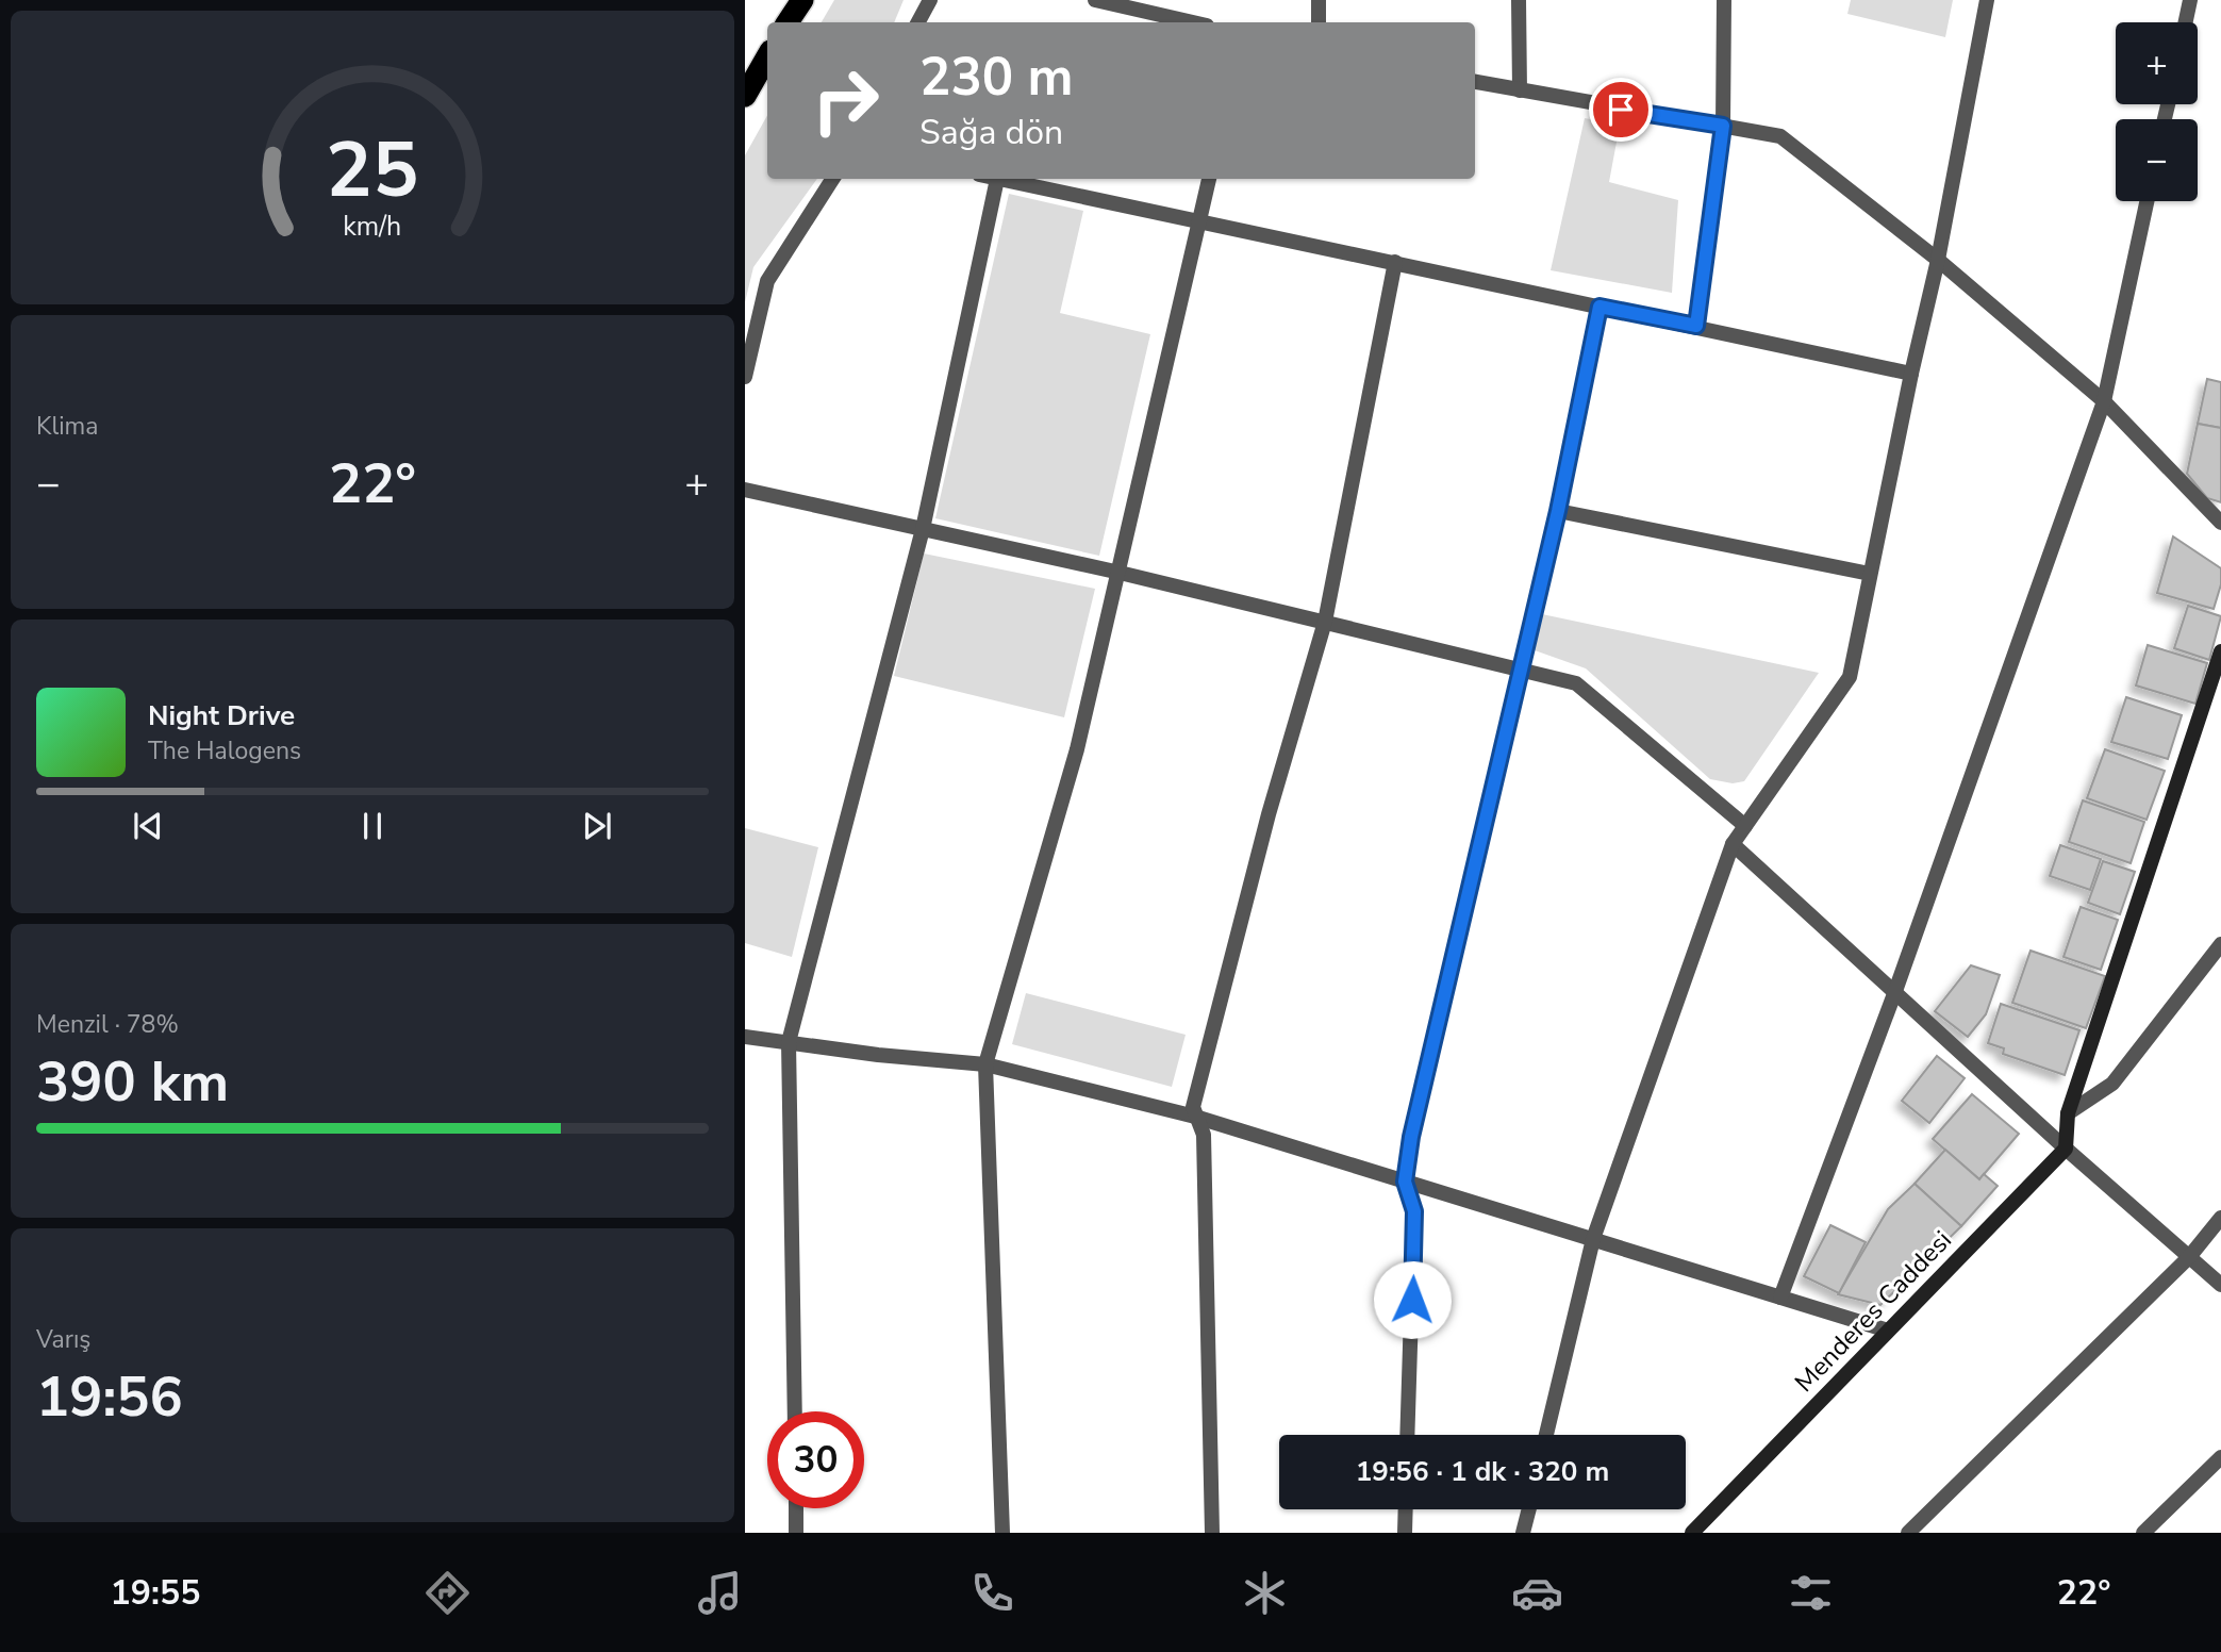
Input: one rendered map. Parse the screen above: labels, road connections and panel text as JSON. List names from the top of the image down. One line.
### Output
{"streets":{"street":["Menderes Caddesi"]},"page":{"map_buttons":["+","−"],"turn":["230 m","Sağa dön"],"tile":["Klima",["Menzil · 78%","390 km"],["Varış","19:56"]],"heat":["−","22°","+"],"song":["Night Drive","The Halogens"],"limit":"30","trip":"19:56 · 1 dk · 320 m","tabs":["19:55","22°"],"gauge":["25","km/h"]}}
